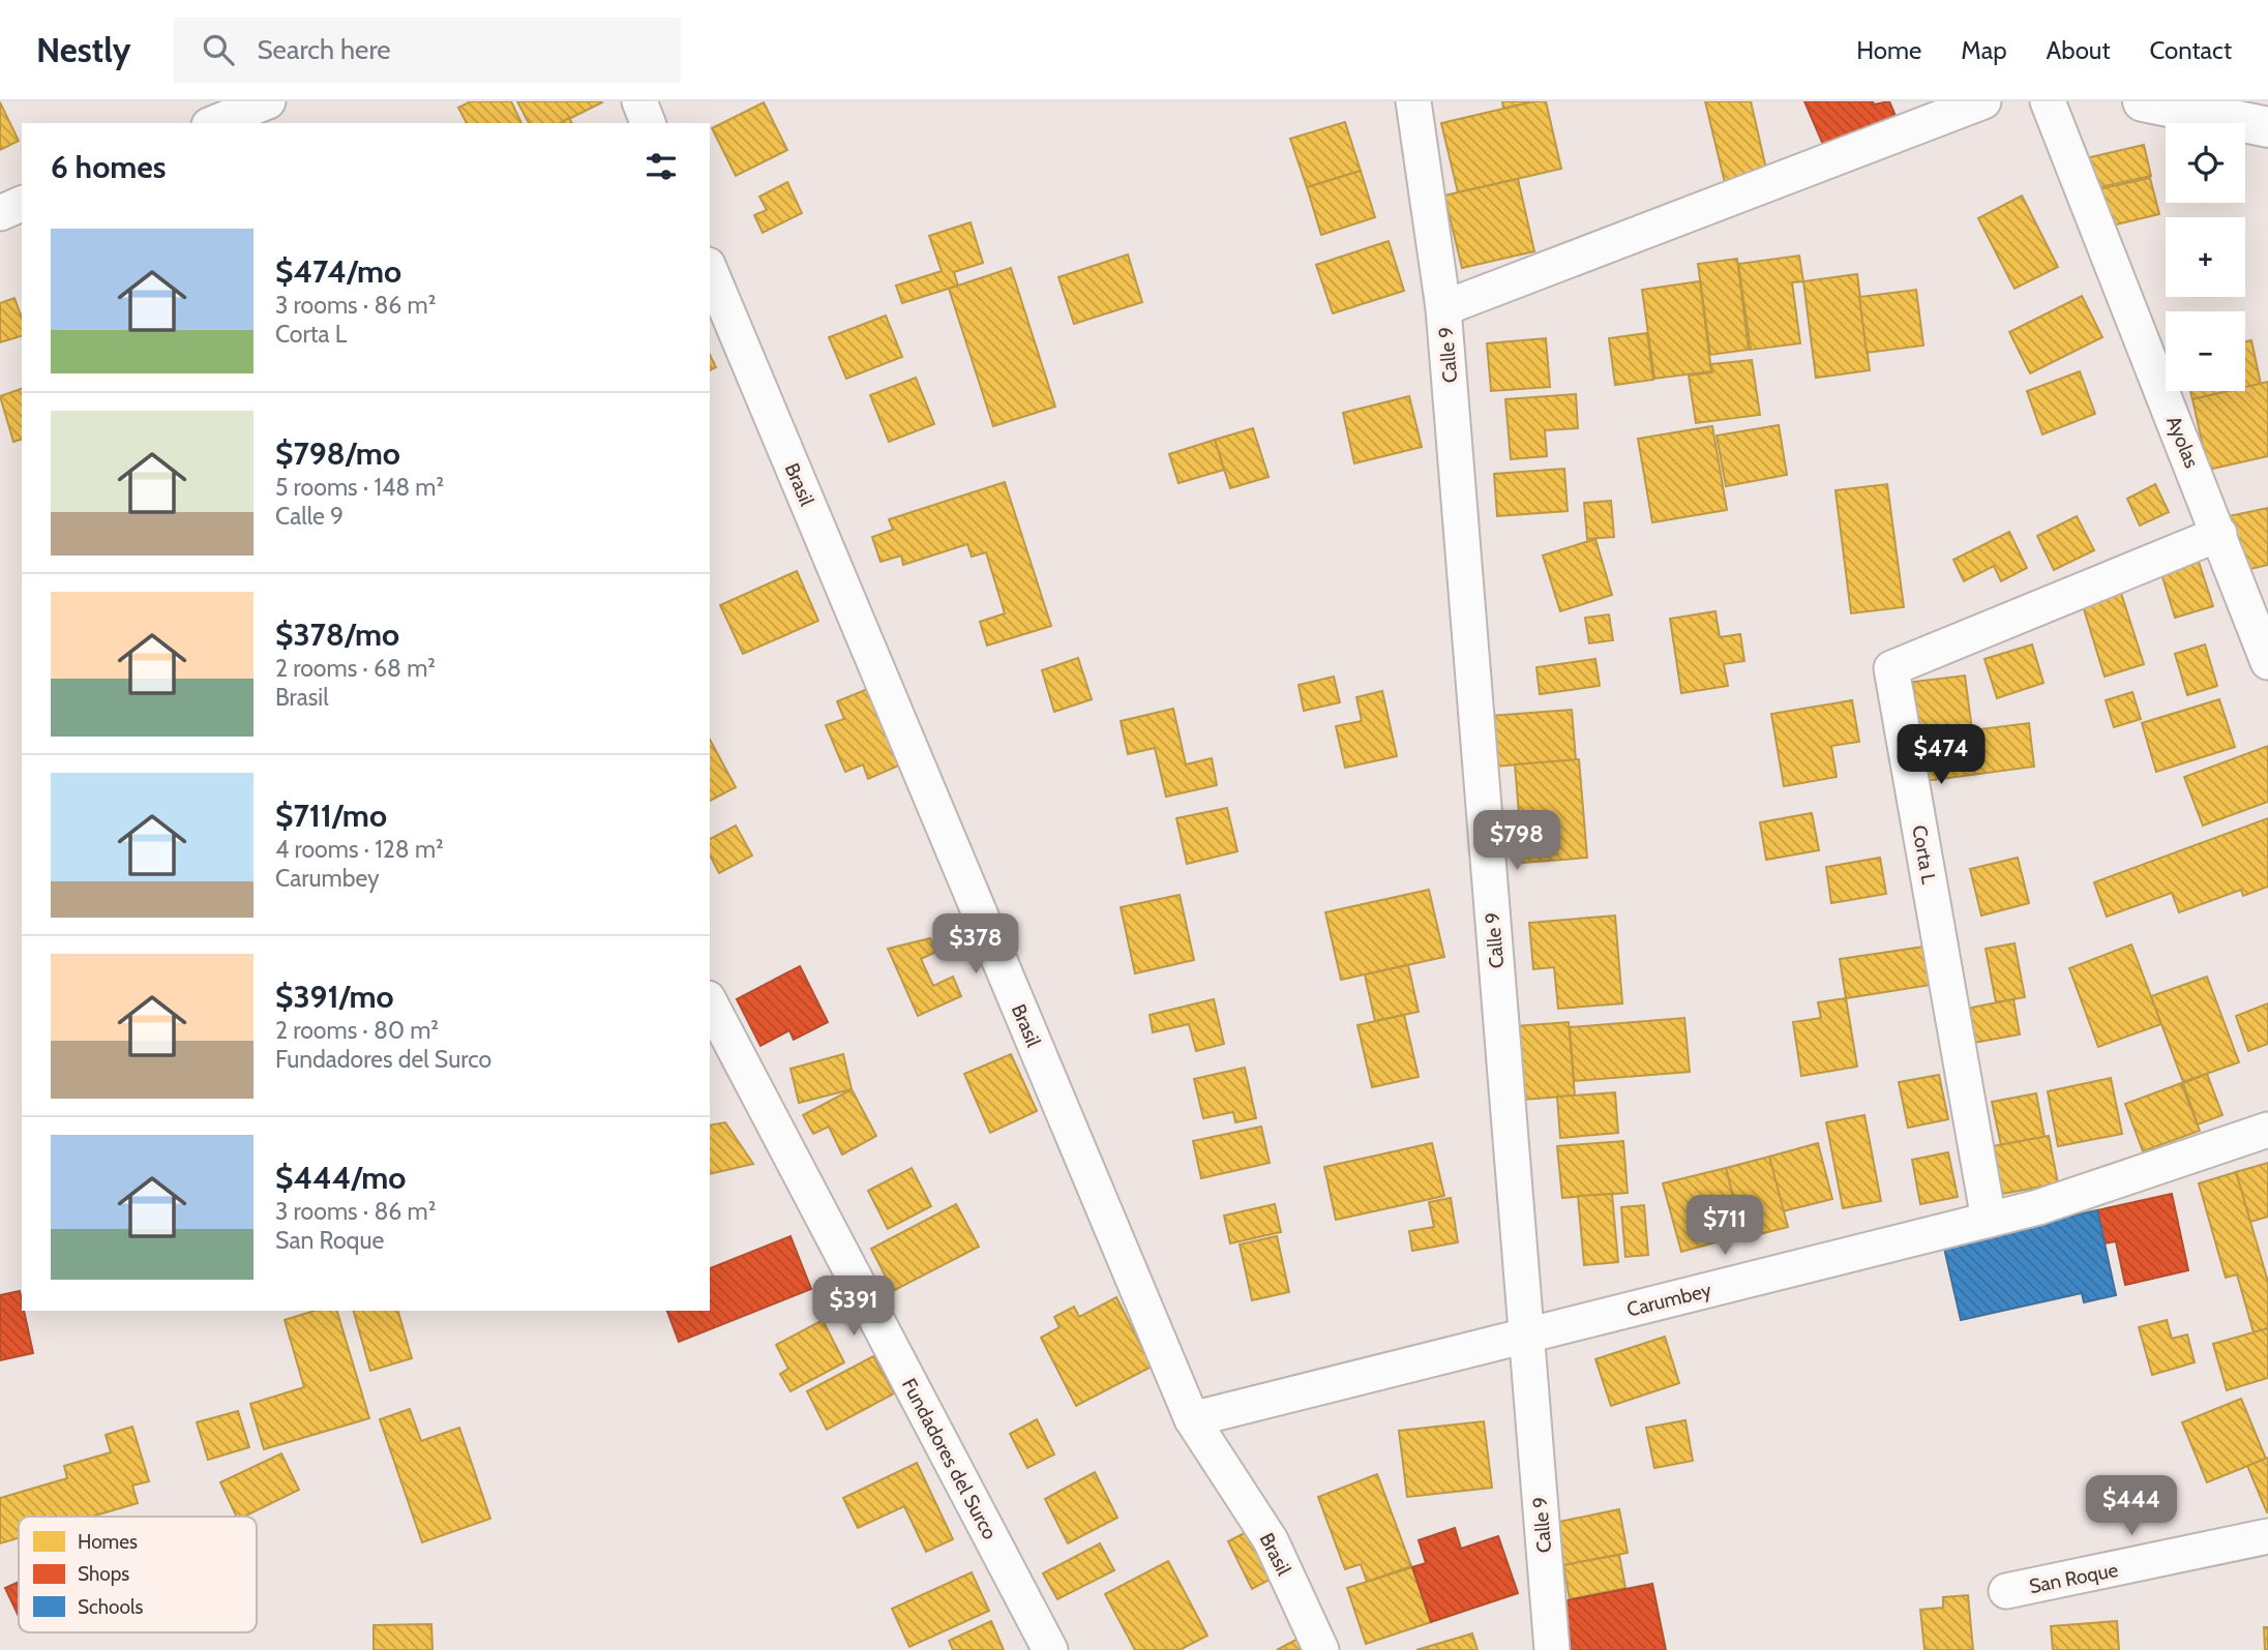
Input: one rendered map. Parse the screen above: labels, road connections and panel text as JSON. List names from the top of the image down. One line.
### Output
{"streets":{"street":["Calle 9","Ayolas","Brasil","Corta L","Carumbey","Fundadores del Surco","San Roque"]},"crossings":[["Calle 9","Carumbey"],["Ayolas","Corta L"],["Brasil","Carumbey"],["Corta L","Carumbey"]],"legend":["Homes","Shops","Schools"],"page":{"header":"Nestly","search":"Search here","nav":["Home","Map","About","Contact"],"map_buttons":["+","−"],"heading":"6 homes","list":[{"name":"$474/mo","note":"3 rooms · 86 m² · Corta L"},{"name":"$798/mo","note":"5 rooms · 148 m² · Calle 9"},{"name":"$378/mo","note":"2 rooms · 68 m² · Brasil"},{"name":"$711/mo","note":"4 rooms · 128 m² · Carumbey"},{"name":"$391/mo","note":"2 rooms · 80 m² · Fundadores del Surco"},{"name":"$444/mo","note":"3 rooms · 86 m² · San Roque"}],"price":["$474","$798","$378","$711","$391","$444"]}}
